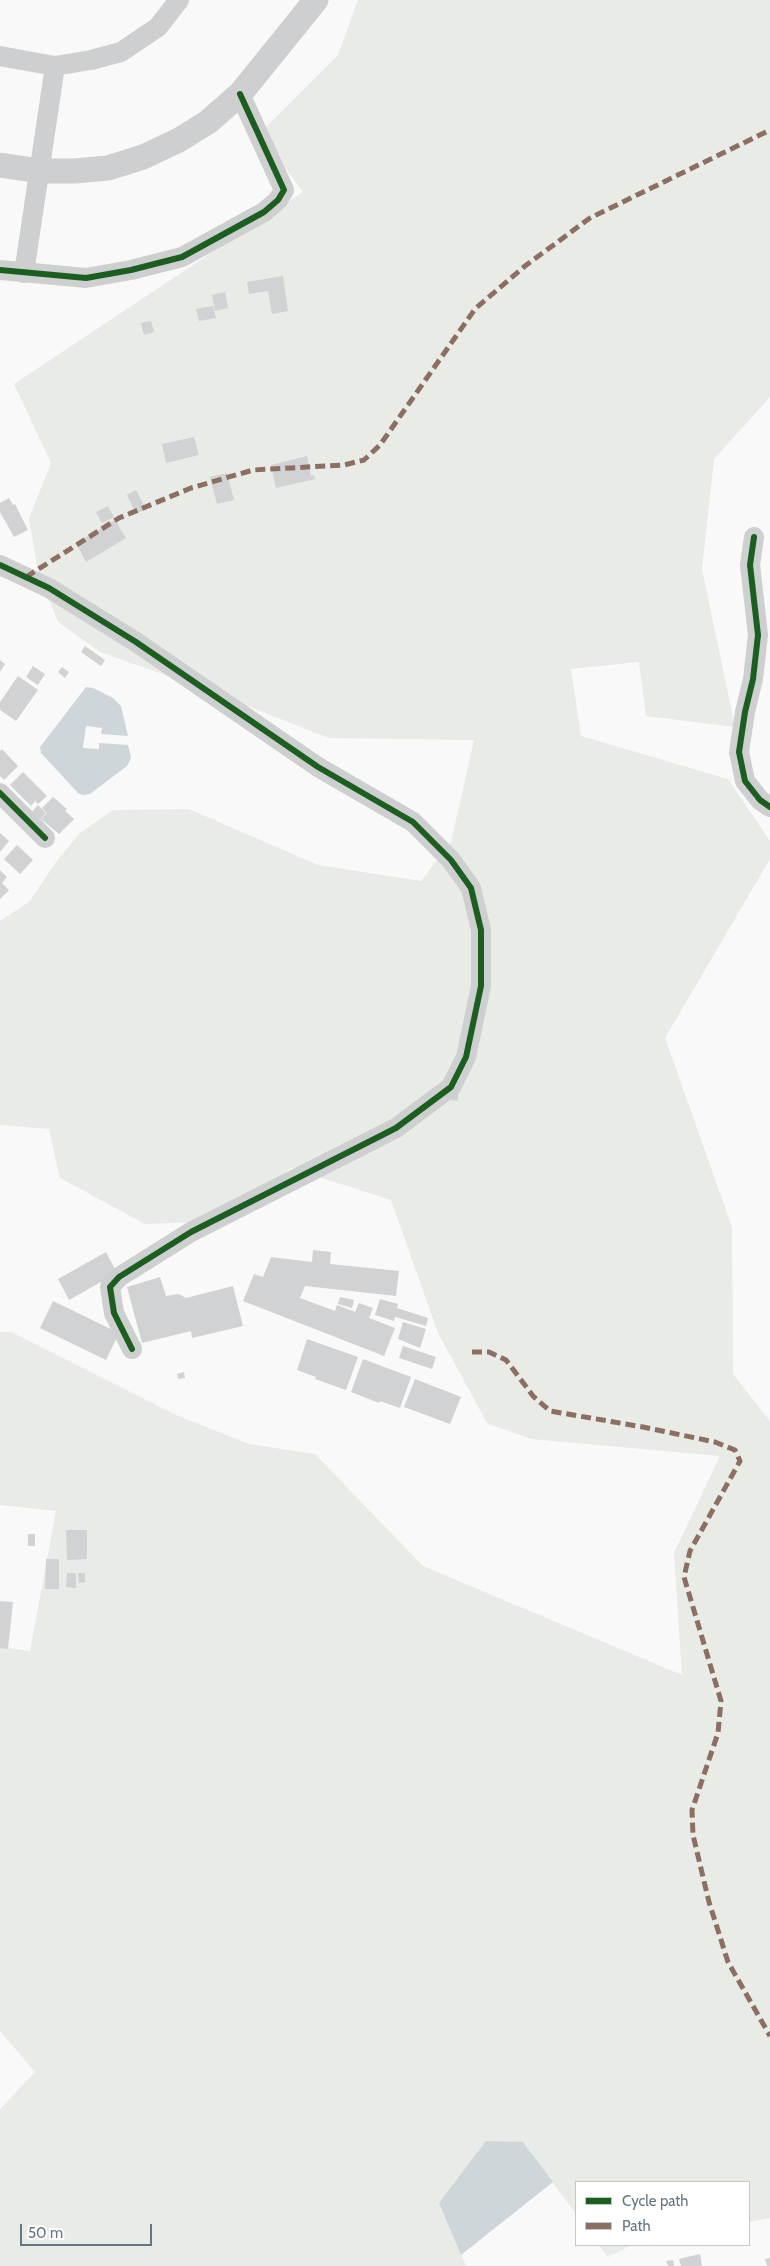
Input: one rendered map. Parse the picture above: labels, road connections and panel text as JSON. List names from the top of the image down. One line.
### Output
{"legend":["Cycle path","Path"],"scale_bar":"50 m"}
